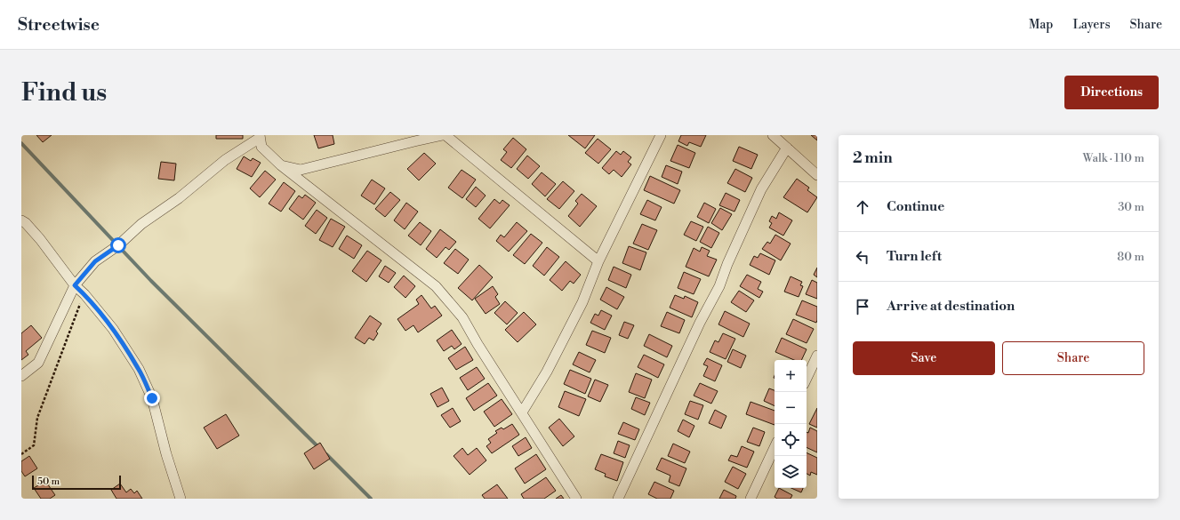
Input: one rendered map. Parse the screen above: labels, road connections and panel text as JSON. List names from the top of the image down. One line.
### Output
{"scale_bar":"50 m","page":{"header":"Streetwise","nav":["Map","Layers","Share"],"buttons":["Directions",["Save","Share"]],"title":"Find us","heading":["2 min","Walk · 110 m"],"list":[["Continue","30 m"],["Turn left","80 m"],"Arrive at destination"],"map_buttons":["+","−"],"scale":"50 m"}}
